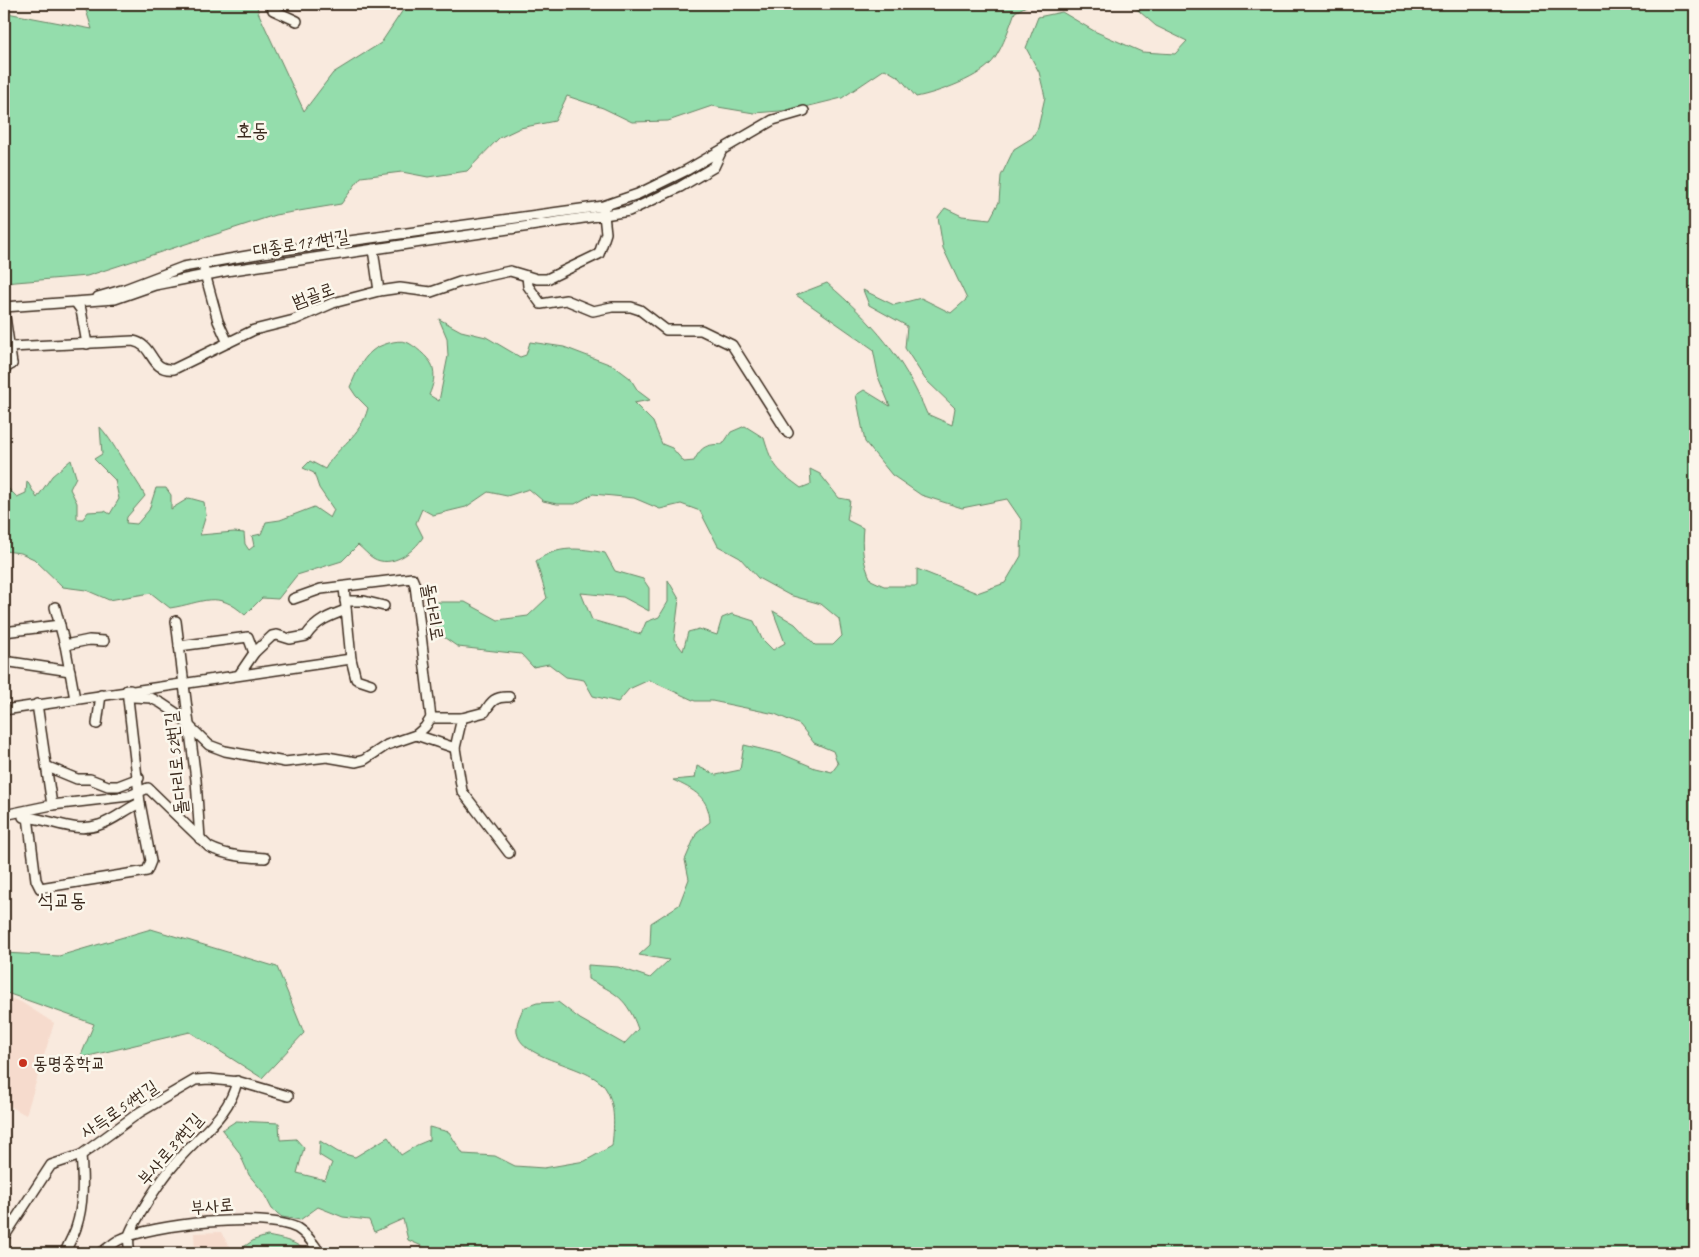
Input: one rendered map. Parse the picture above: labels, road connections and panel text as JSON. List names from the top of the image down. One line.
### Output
{"streets":{"street":["대종로171번길","범골로","돌다리로","돌다리로52번길","사득로54번길","부사로39번길","부사로"]},"crossings":[["대종로171번길","범골로"],["사득로54번길","부사로39번길"],["부사로39번길","부사로"]],"districts":["호동","석교동"],"places":["동명중학교"]}
